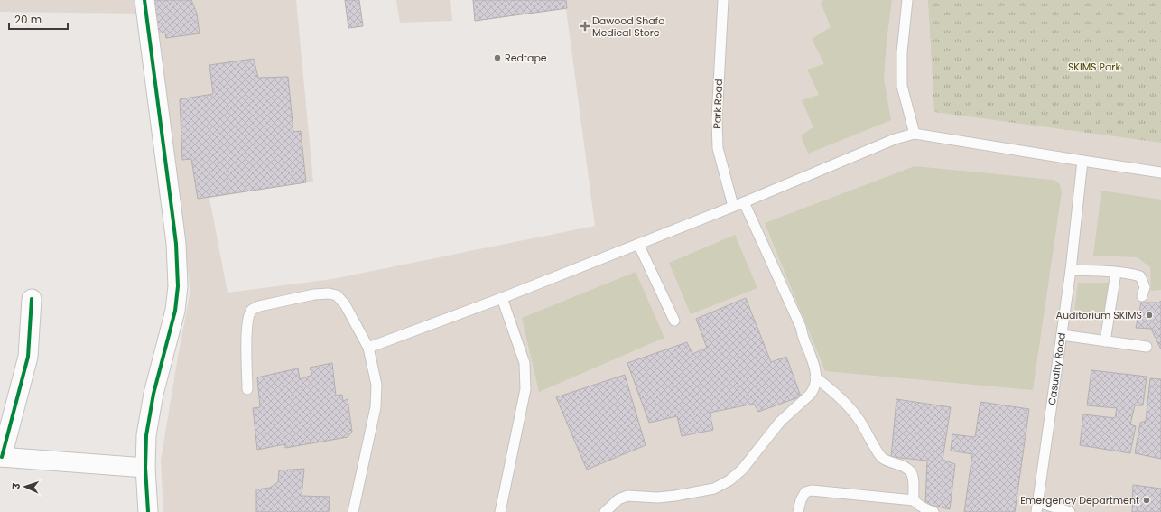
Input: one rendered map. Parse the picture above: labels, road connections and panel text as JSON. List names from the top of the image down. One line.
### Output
{"streets":{"lane":["Park Road","Casualty Road"]},"parks":["SKIMS Park"],"places":{"health":["Dawood Shafa Medical Store"],"other":["Redtape","Auditorium SKIMS","Emergency Department"]},"scale_bar":"20 m","north":"left"}
